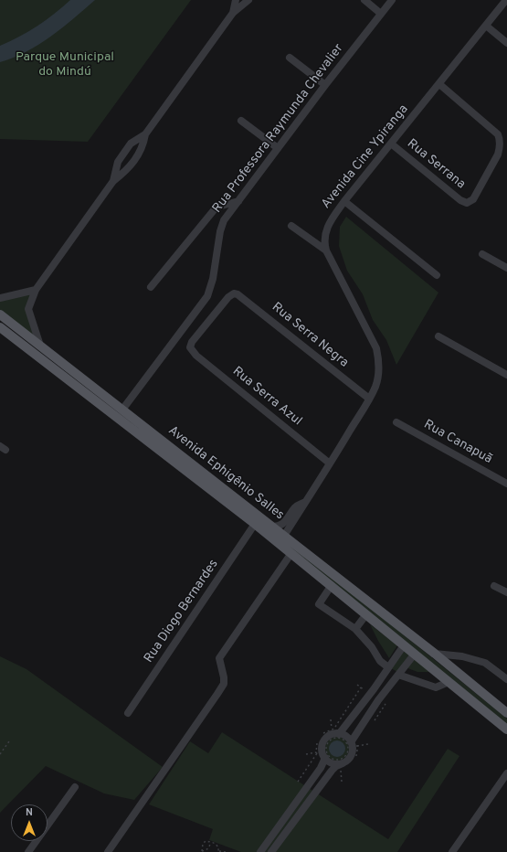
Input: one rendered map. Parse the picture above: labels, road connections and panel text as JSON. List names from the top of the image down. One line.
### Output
{"streets":{"main road":["Avenida Ephigênio Salles"],"street":["Rua Professora Raymunda Chevalier","Avenida Cine Ypiranga","Rua Serrana","Rua Serra Negra","Rua Serra Azul","Rua Canapuã","Rua Diogo Bernardes"]},"crossings":[["Rua Professora Raymunda Chevalier","Avenida Ephigênio Salles"],["Avenida Cine Ypiranga","Rua Serrana"],["Avenida Cine Ypiranga","Rua Serra Negra"],["Avenida Cine Ypiranga","Rua Serra Azul"],["Avenida Cine Ypiranga","Avenida Ephigênio Salles"],["Rua Serra Negra","Rua Serra Azul"],["Avenida Ephigênio Salles","Rua Diogo Bernardes"]],"parks":["Parque Municipal do Mindú"],"north":"top"}
